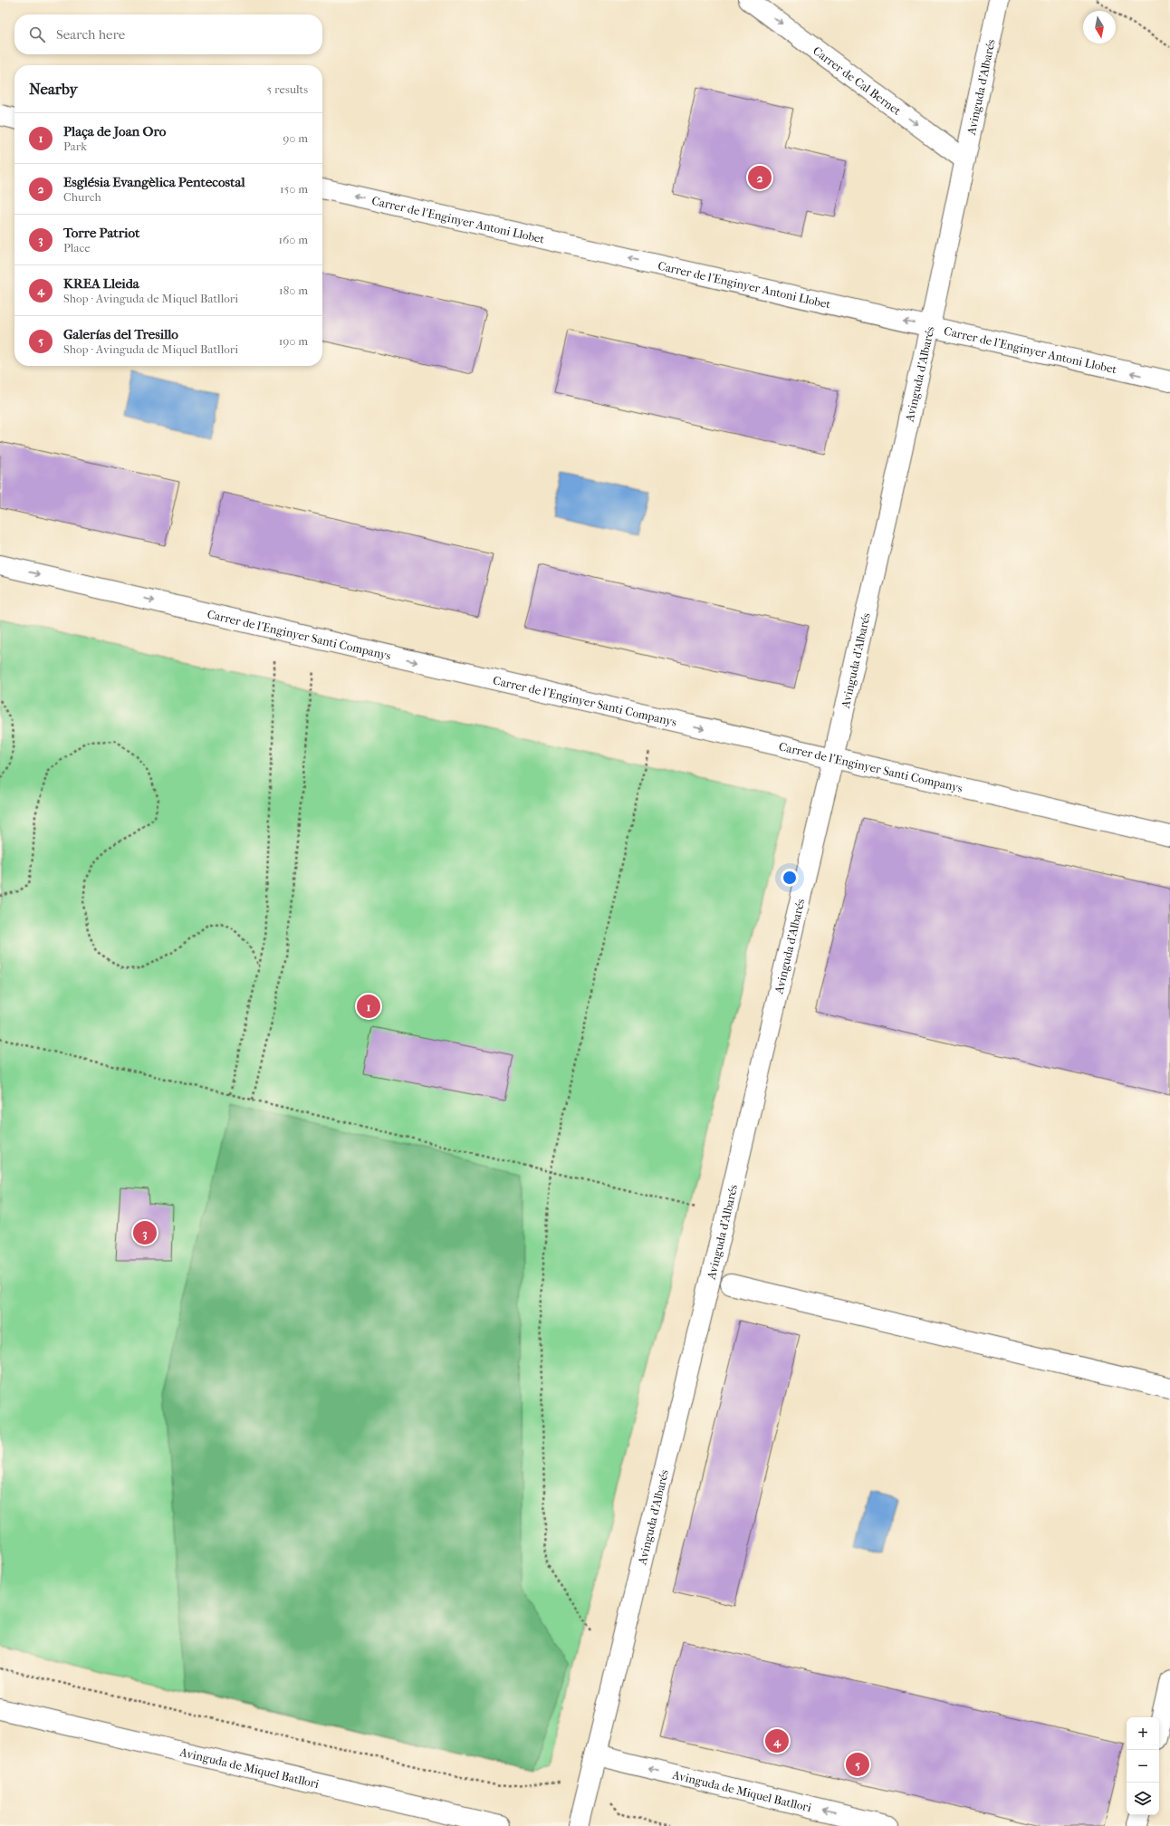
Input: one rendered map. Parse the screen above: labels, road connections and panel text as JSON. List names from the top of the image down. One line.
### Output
{"streets":{"street":["Carrer de Cal Bernet","Avinguda d'Albarés","Carrer de l'Enginyer Antoni Llobet","Carrer de l'Enginyer Santi Companys","Avinguda de Miquel Batllori"]},"crossings":[["Carrer de Cal Bernet","Avinguda d'Albarés"],["Avinguda d'Albarés","Carrer de l'Enginyer Antoni Llobet"],["Avinguda d'Albarés","Carrer de l'Enginyer Santi Companys"],["Avinguda d'Albarés","Avinguda de Miquel Batllori"]],"one_way":["Carrer de Cal Bernet","Carrer de l'Enginyer Antoni Llobet","Carrer de l'Enginyer Santi Companys","Avinguda de Miquel Batllori"],"north":"bottom","page":{"search":"Search here","heading":["Nearby","5 results"],"list":[{"mark":"1","name":"Plaça de Joan Oro","note":"Park","value":"90 m"},{"mark":"2","name":"Església Evangèlica Pentecostal","note":"Church","value":"150 m"},{"mark":"3","name":"Torre Patriot","note":"Place","value":"160 m"},{"mark":"4","name":"KREA Lleida","note":"Shop · Avinguda de Miquel Batllori","value":"180 m"},{"mark":"5","name":"Galerías del Tresillo","note":"Shop · Avinguda de Miquel Batllori","value":"190 m"}],"pins":["2","1","3","4","5"],"map_buttons":["+","−"]}}
